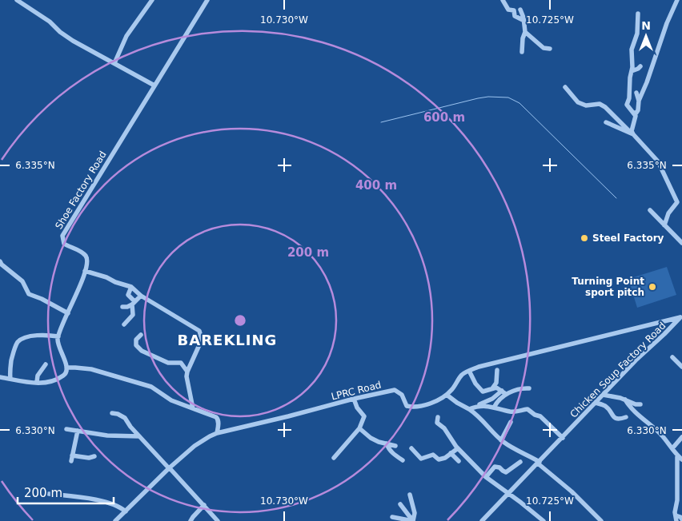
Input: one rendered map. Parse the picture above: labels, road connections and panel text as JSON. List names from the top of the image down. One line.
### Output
{"streets":{"street":["Shoe Factory Road","Chicken Soup Factory Road","LPRC Road"]},"crossings":[["Chicken Soup Factory Road","LPRC Road"]],"districts":["BAREKLING"],"places":["Steel Factory","Turning Point sport pitch"],"scale_bar":"200 m","north":"top","coordinates":["10.730°W","10.725°W","6.335°N","6.330°N"],"rings":["600 m","400 m","200 m"]}
